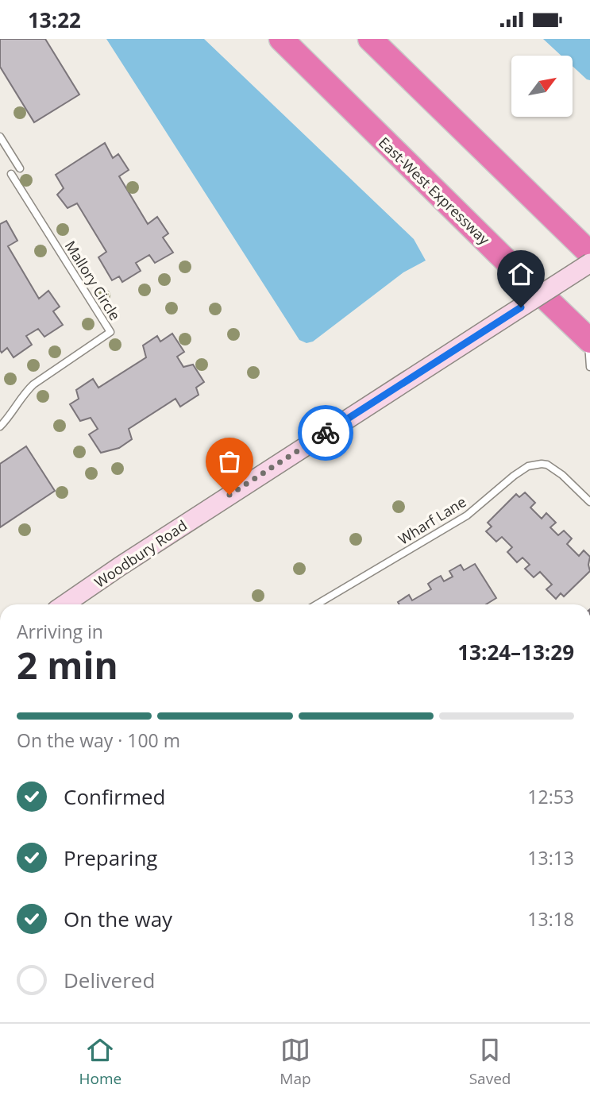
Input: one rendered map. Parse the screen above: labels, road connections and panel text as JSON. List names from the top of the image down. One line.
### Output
{"streets":{"highway":["East-West Expressway"],"street":["Woodbury Road"],"lane":["Mallory Circle","Wharf Lane"]},"north":"top right","page":{"status":"13:22","heading":["2 min","Arriving in","13:24–13:29"],"bar":"On the way · 100 m","list":[["Confirmed","12:53"],["Preparing","13:13"],["On the way","13:18"],"Delivered"],"tabs":["Home","Map","Saved"]}}
